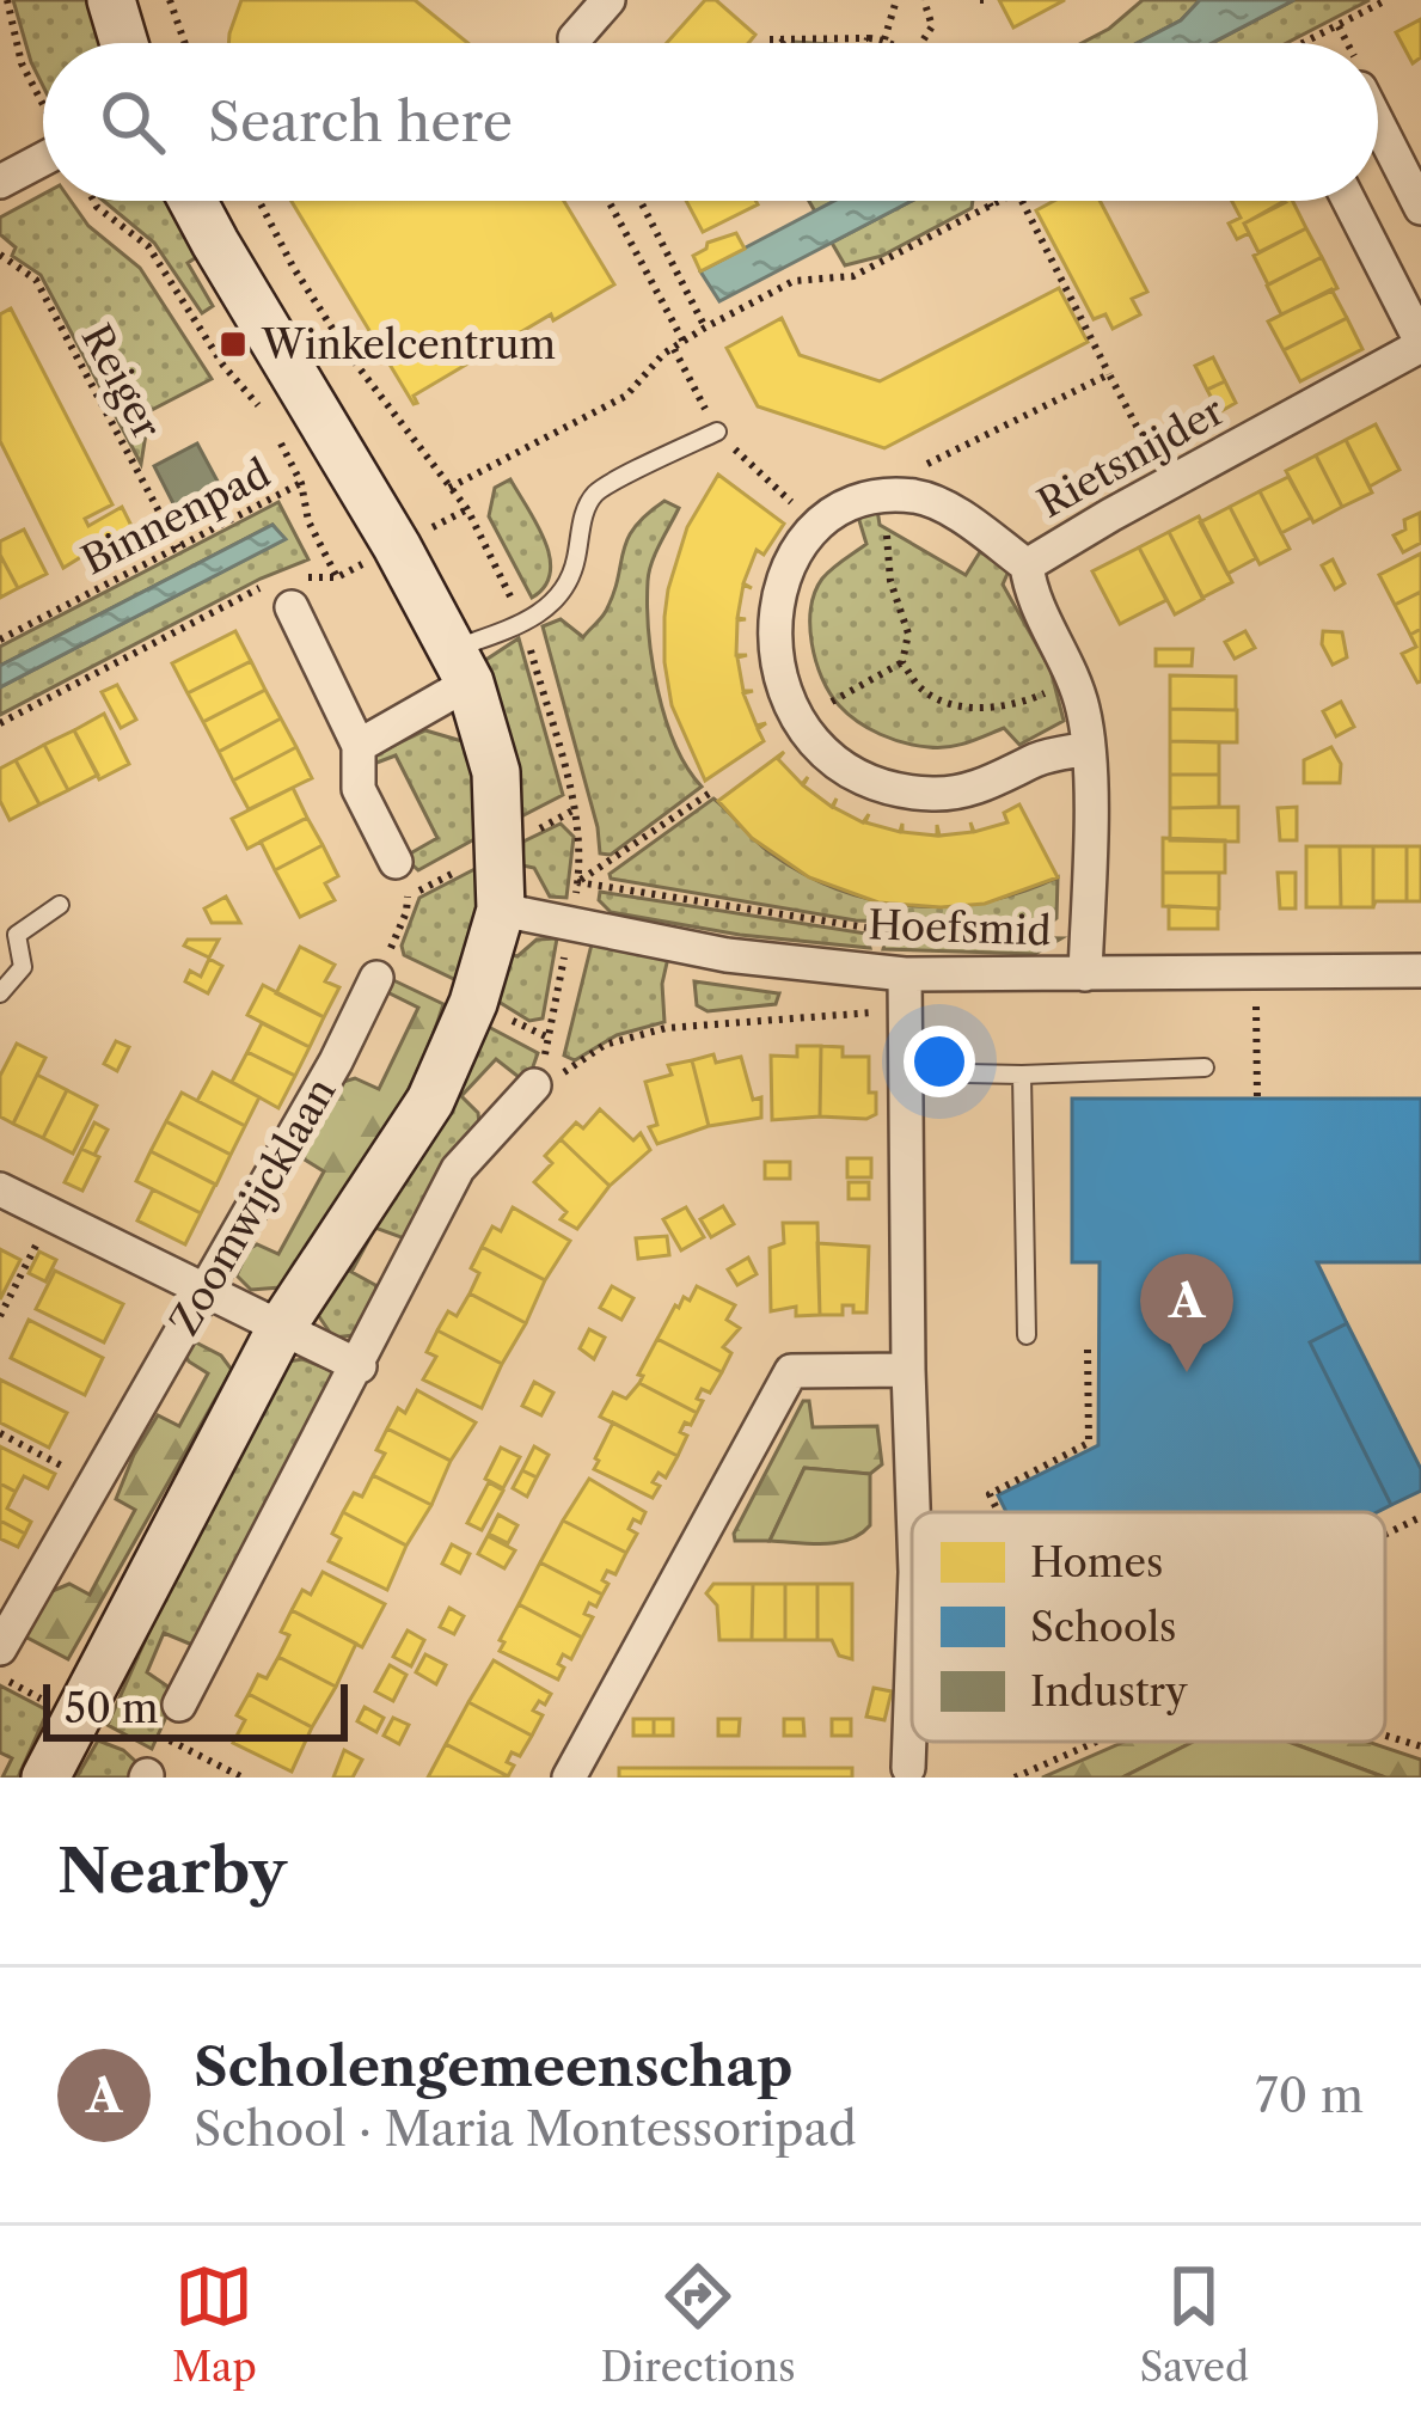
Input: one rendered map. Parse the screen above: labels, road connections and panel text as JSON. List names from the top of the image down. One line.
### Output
{"streets":{"street":["Rietsnijder","Hoefsmid","Zoomwijcklaan"],"path":["Reiger","Binnenpad"]},"crossings":[["Reiger","Binnenpad"],["Rietsnijder","Hoefsmid"]],"places":{"transit":["Winkelcentrum"]},"legend":["Homes","Schools","Industry"],"scale_bar":"50 m","page":{"search":"Search here","pins":"A","scale":"50 m","heading":"Nearby","list":[{"mark":"A","name":"Scholengemeenschap","note":"School · Maria Montessoripad","value":"70 m"}],"nav":["Map","Directions","Saved"]}}
